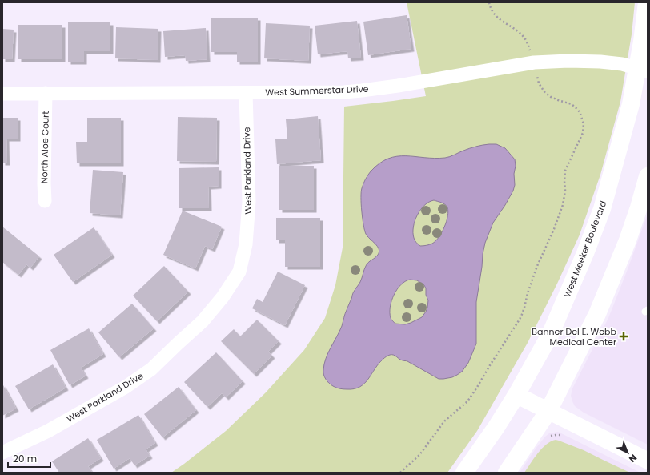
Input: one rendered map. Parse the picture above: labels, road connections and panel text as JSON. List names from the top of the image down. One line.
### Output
{"streets":{"main road":["West Meeker Boulevard"],"street":["West Summerstar Drive","North Aloe Court","West Parkland Drive"]},"crossings":[["West Summerstar Drive","North Aloe Court"],["West Summerstar Drive","West Parkland Drive"],["West Summerstar Drive","West Meeker Boulevard"]],"places":{"health":["Banner Del E. Webb Medical Center"]},"scale_bar":"20 m","north":"bottom right"}
